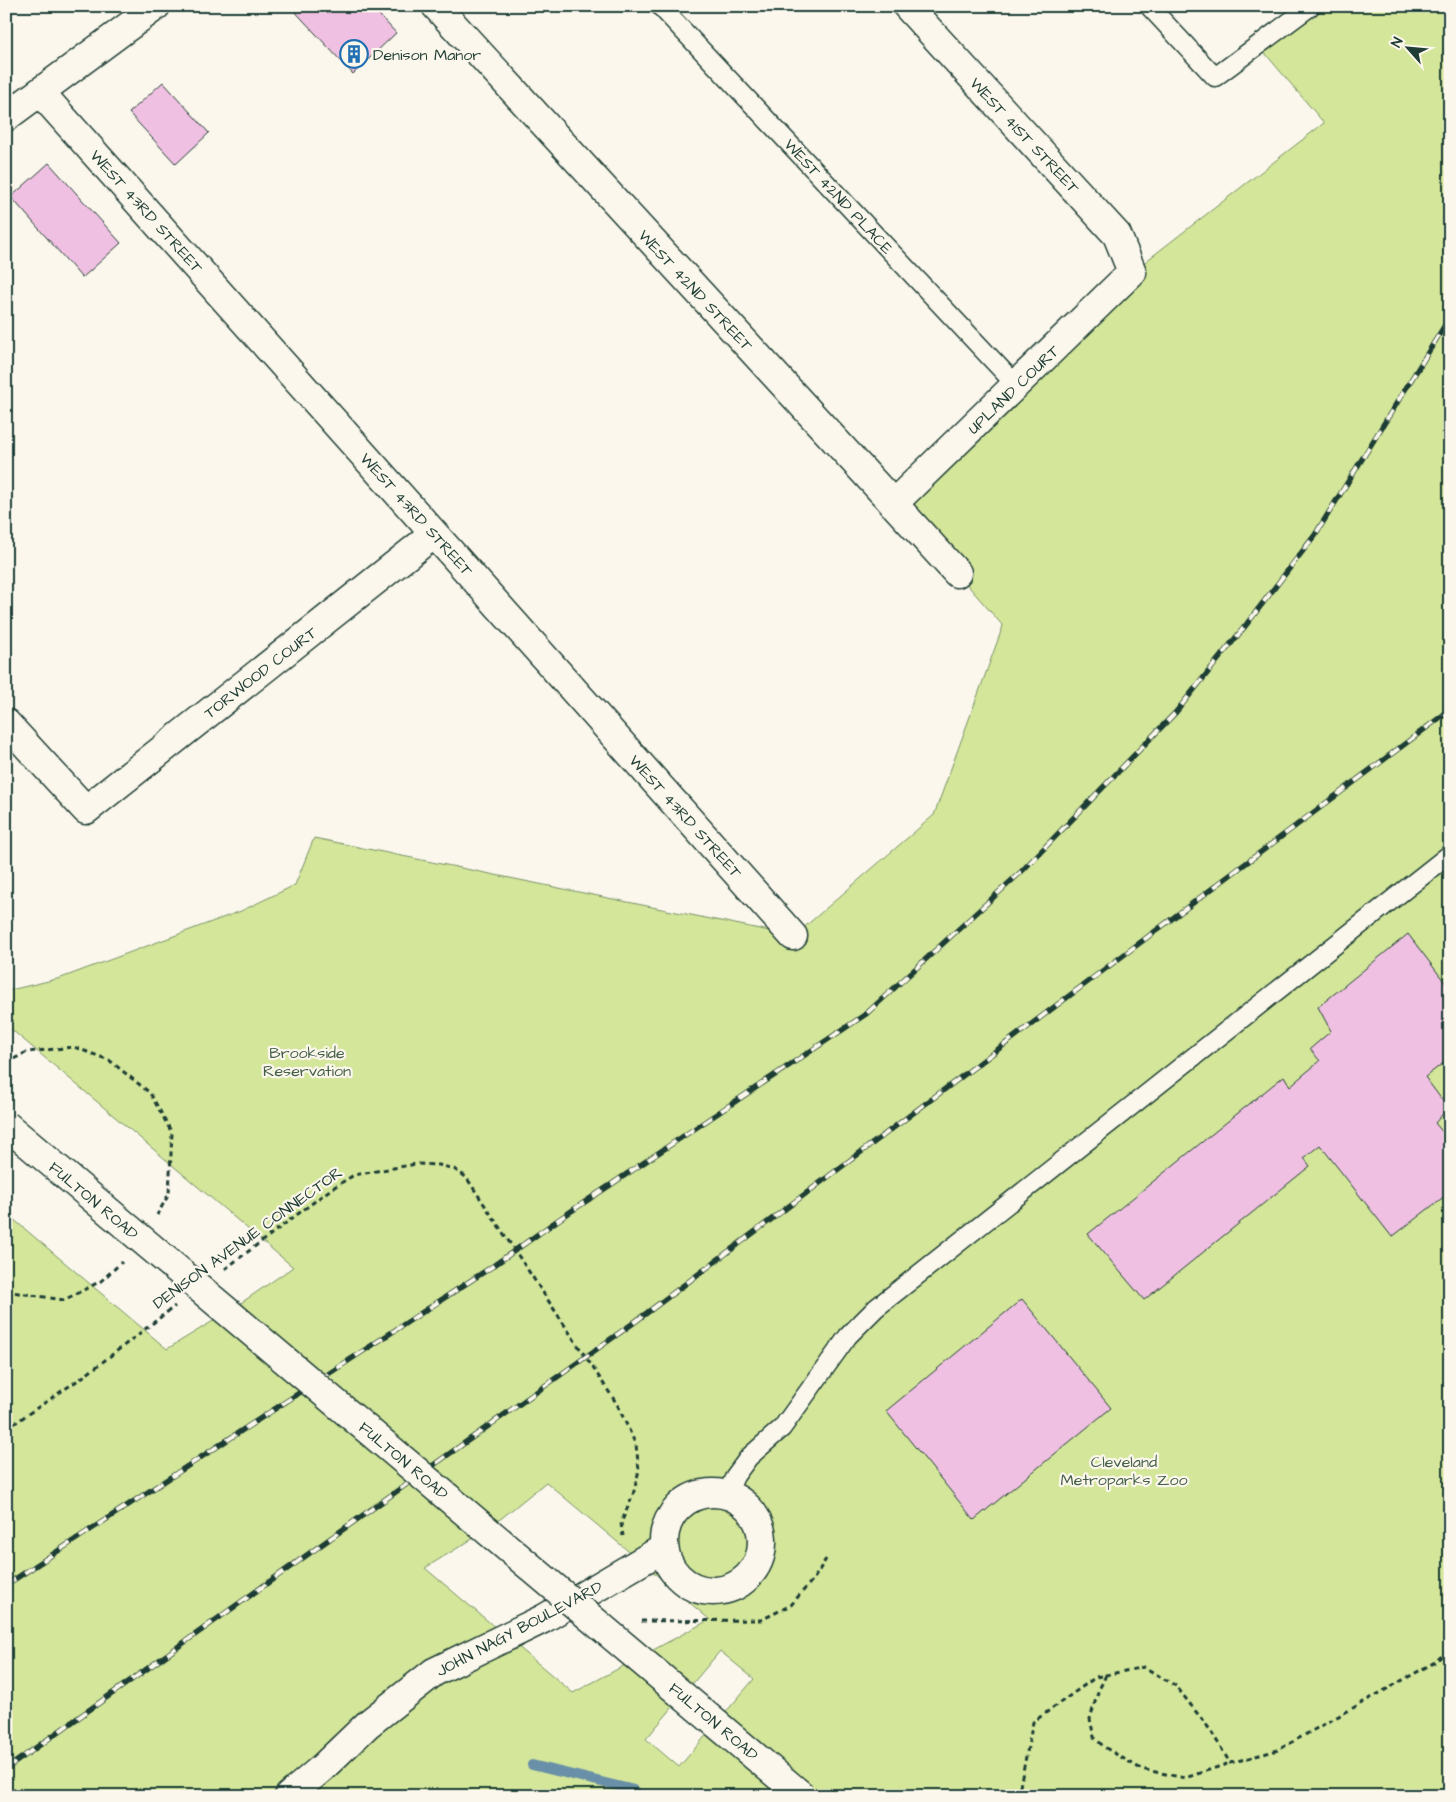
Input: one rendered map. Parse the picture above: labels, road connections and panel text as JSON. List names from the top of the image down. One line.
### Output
{"streets":{"street":["WEST 41ST STREET","WEST 43RD STREET","WEST 42ND STREET","UPLAND COURT","TORWOOD COURT","FULTON ROAD","JOHN NAGY BOULEVARD"],"lane":["WEST 42ND PLACE"],"path":["DENISON AVENUE CONNECTOR"]},"crossings":[["WEST 41ST STREET","UPLAND COURT"],["WEST 42ND PLACE","UPLAND COURT"],["WEST 43RD STREET","TORWOOD COURT"],["WEST 42ND STREET","UPLAND COURT"]],"parks":["Brookside Reservation","Cleveland Metroparks Zoo"],"places":{"building":["Denison Manor"]},"north":"top left"}
